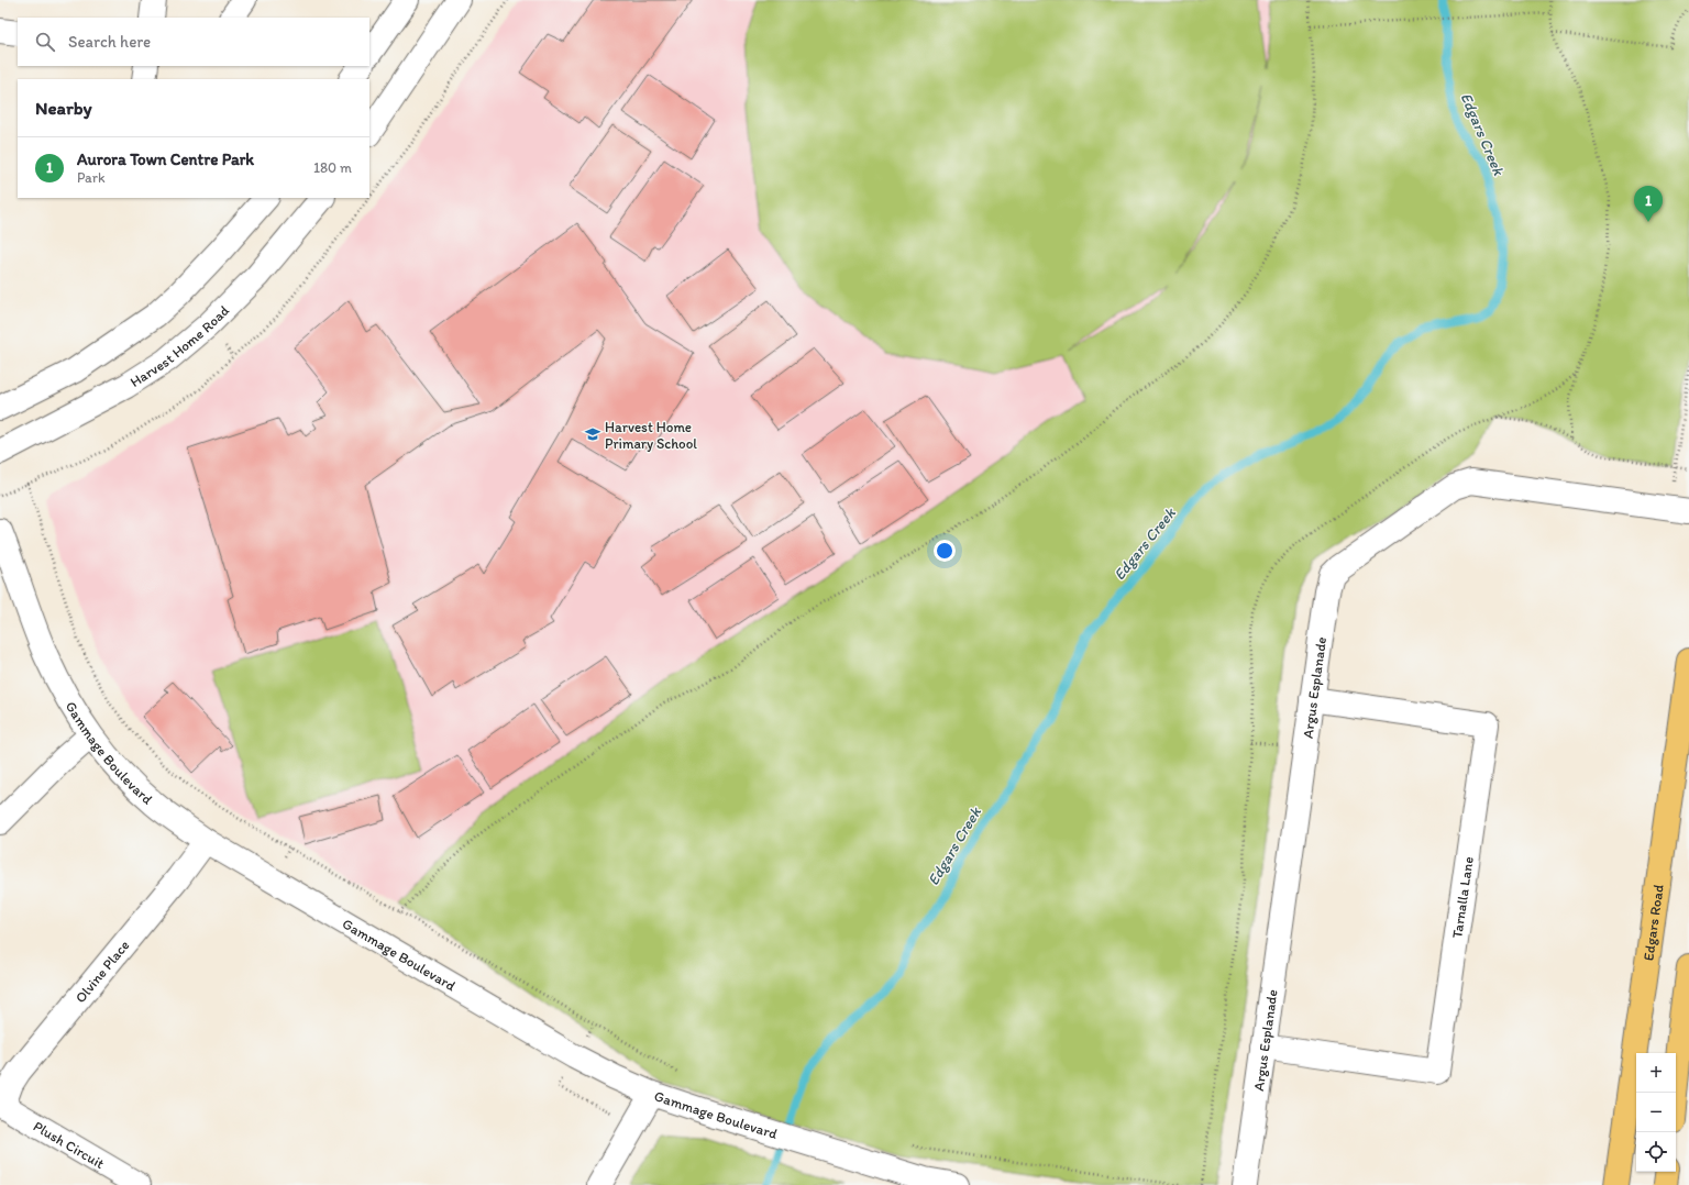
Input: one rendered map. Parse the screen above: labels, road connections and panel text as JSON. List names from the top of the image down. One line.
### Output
{"streets":{"main road":["Edgars Road"],"street":["Harvest Home Road","Argus Esplanade","Gammage Boulevard","Tarnalla Lane","Olvine Place","Plush Circuit"]},"crossings":[["Argus Esplanade","Tarnalla Lane"],["Gammage Boulevard","Olvine Place"],["Olvine Place","Plush Circuit"]],"water":["Edgars Creek"],"places":{"school or university":["Harvest Home Primary School"]},"page":{"search":"Search here","heading":"Nearby","list":[{"mark":"1","name":"Aurora Town Centre Park","note":"Park","value":"180 m"}],"pins":"1","map_buttons":["+","−"]}}
